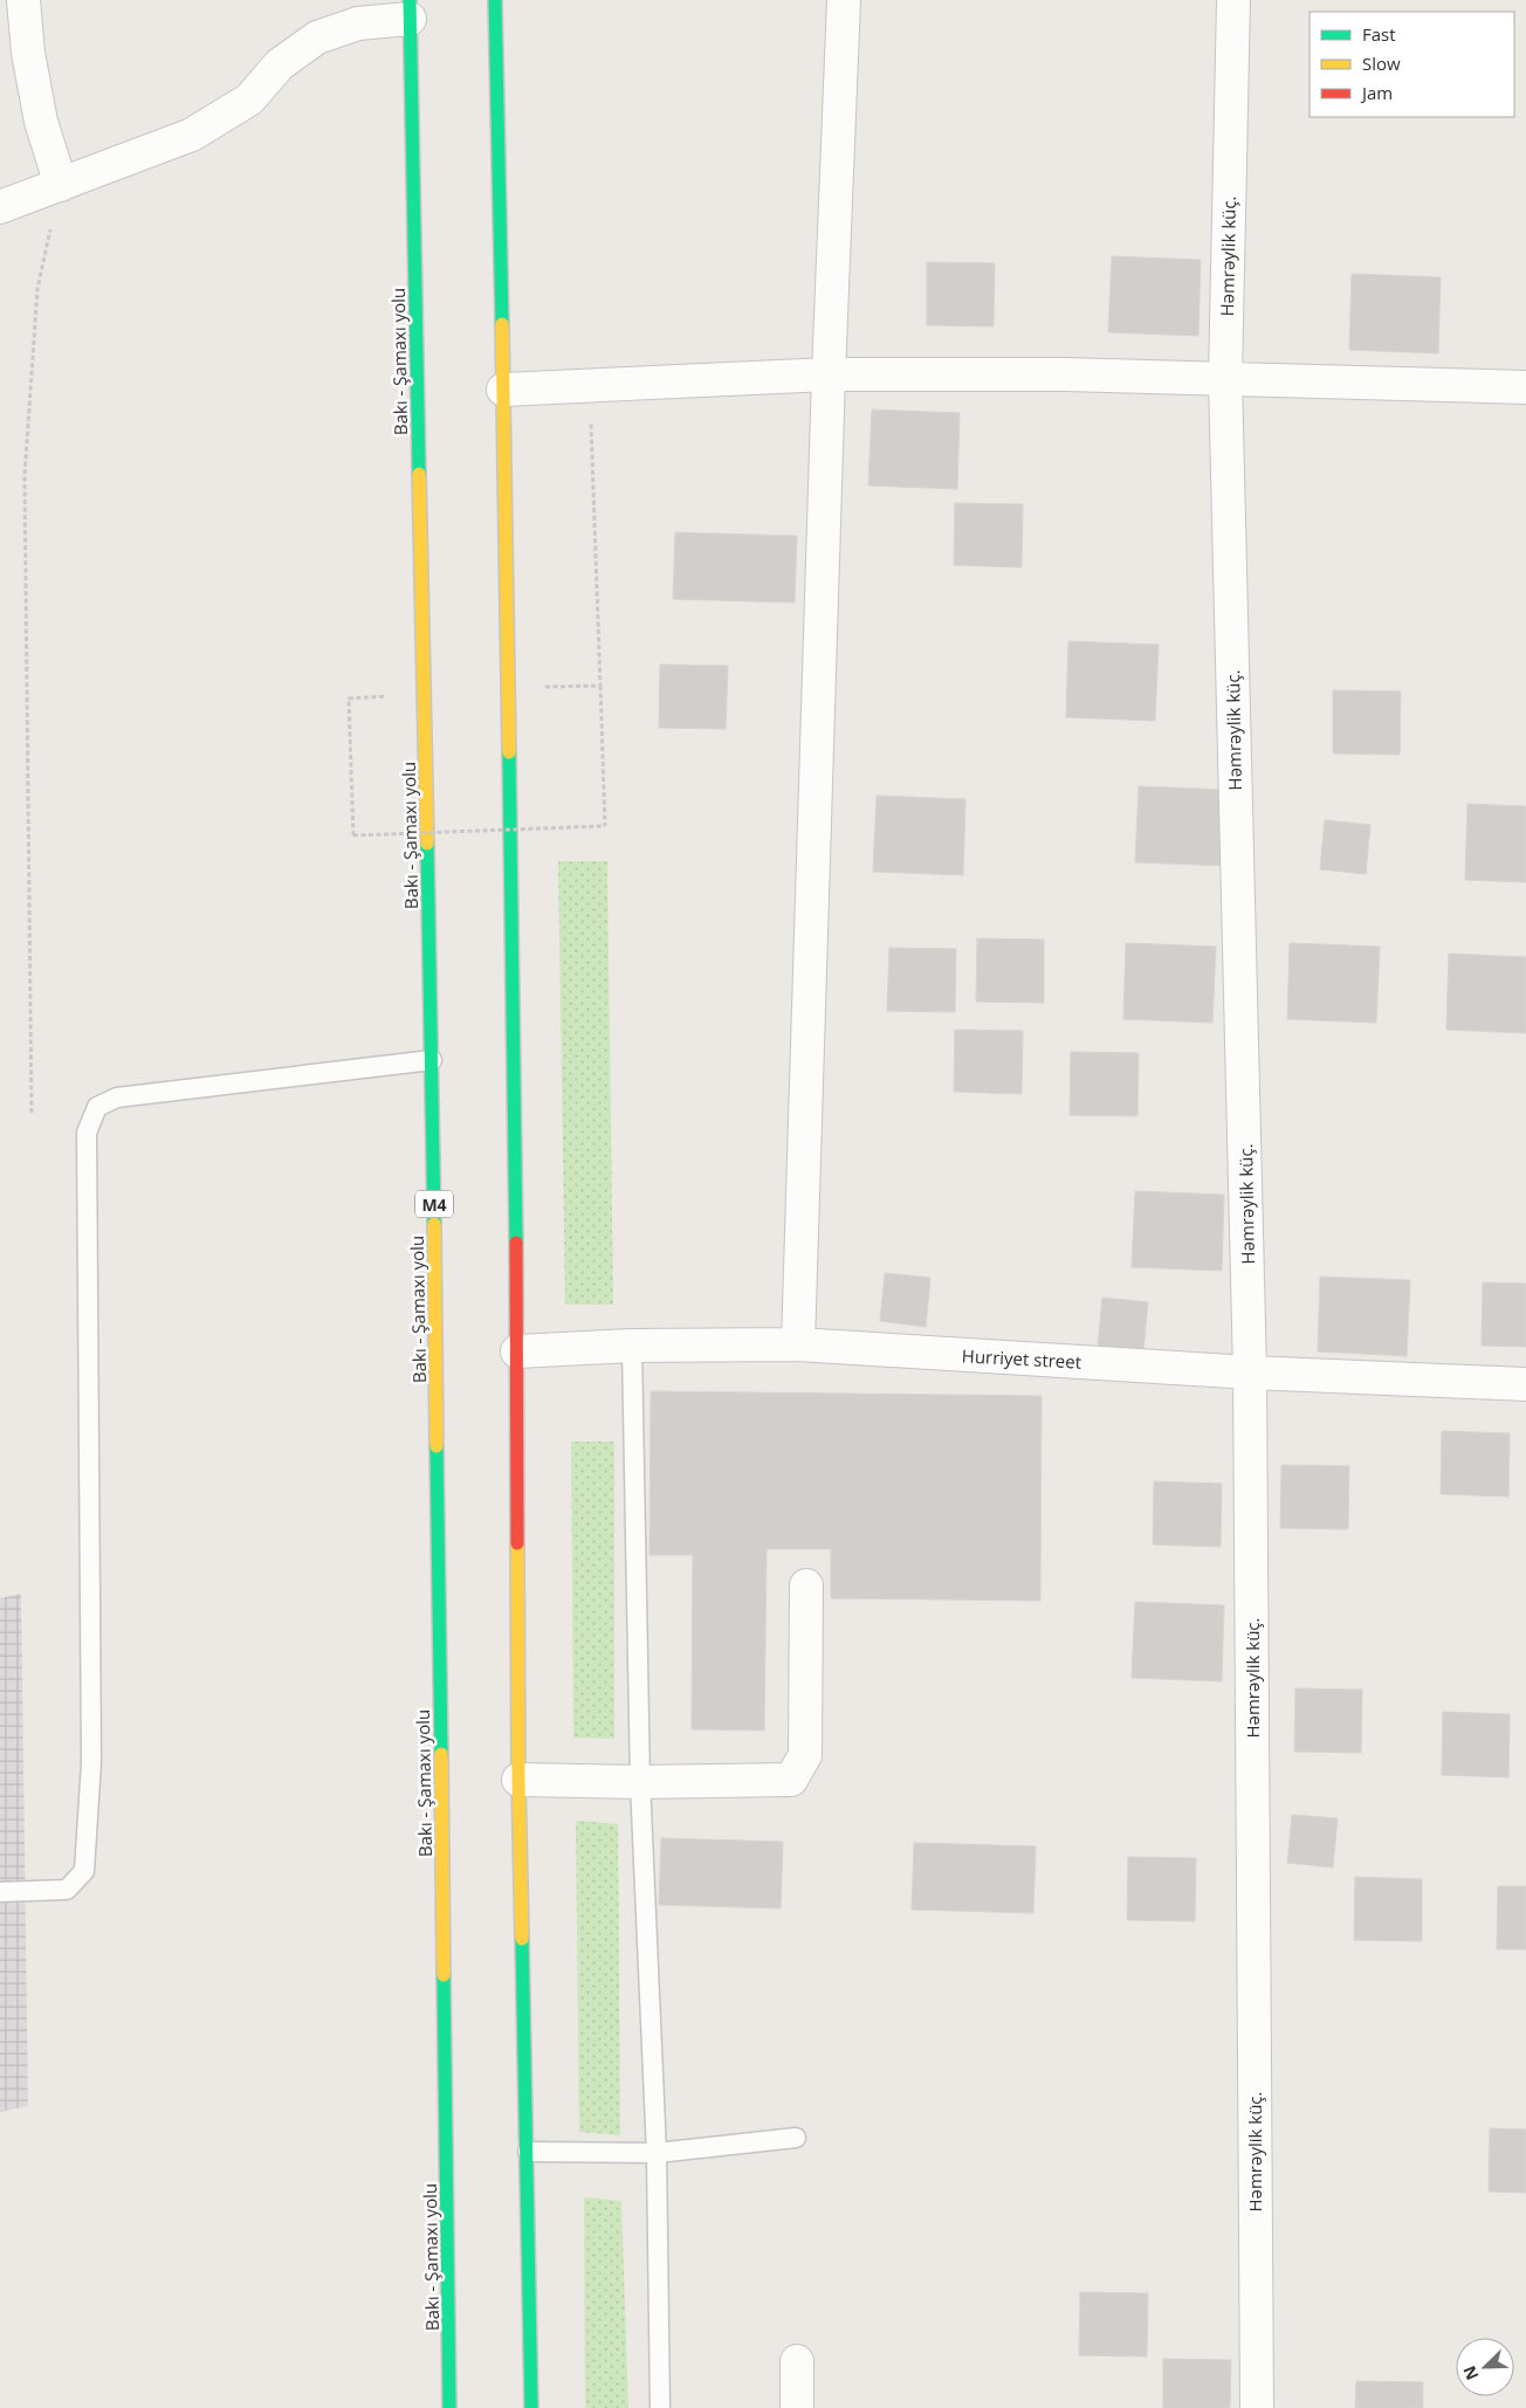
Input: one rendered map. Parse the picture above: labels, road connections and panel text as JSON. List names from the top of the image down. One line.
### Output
{"streets":{"highway":["Bakı - Şamaxı yolu","M4"],"street":["Həmrəylik küç.","Hurriyet street"]},"crossings":[["Həmrəylik küç.","Hurriyet street"]],"legend":["Fast","Slow","Jam"],"north":"bottom left"}
